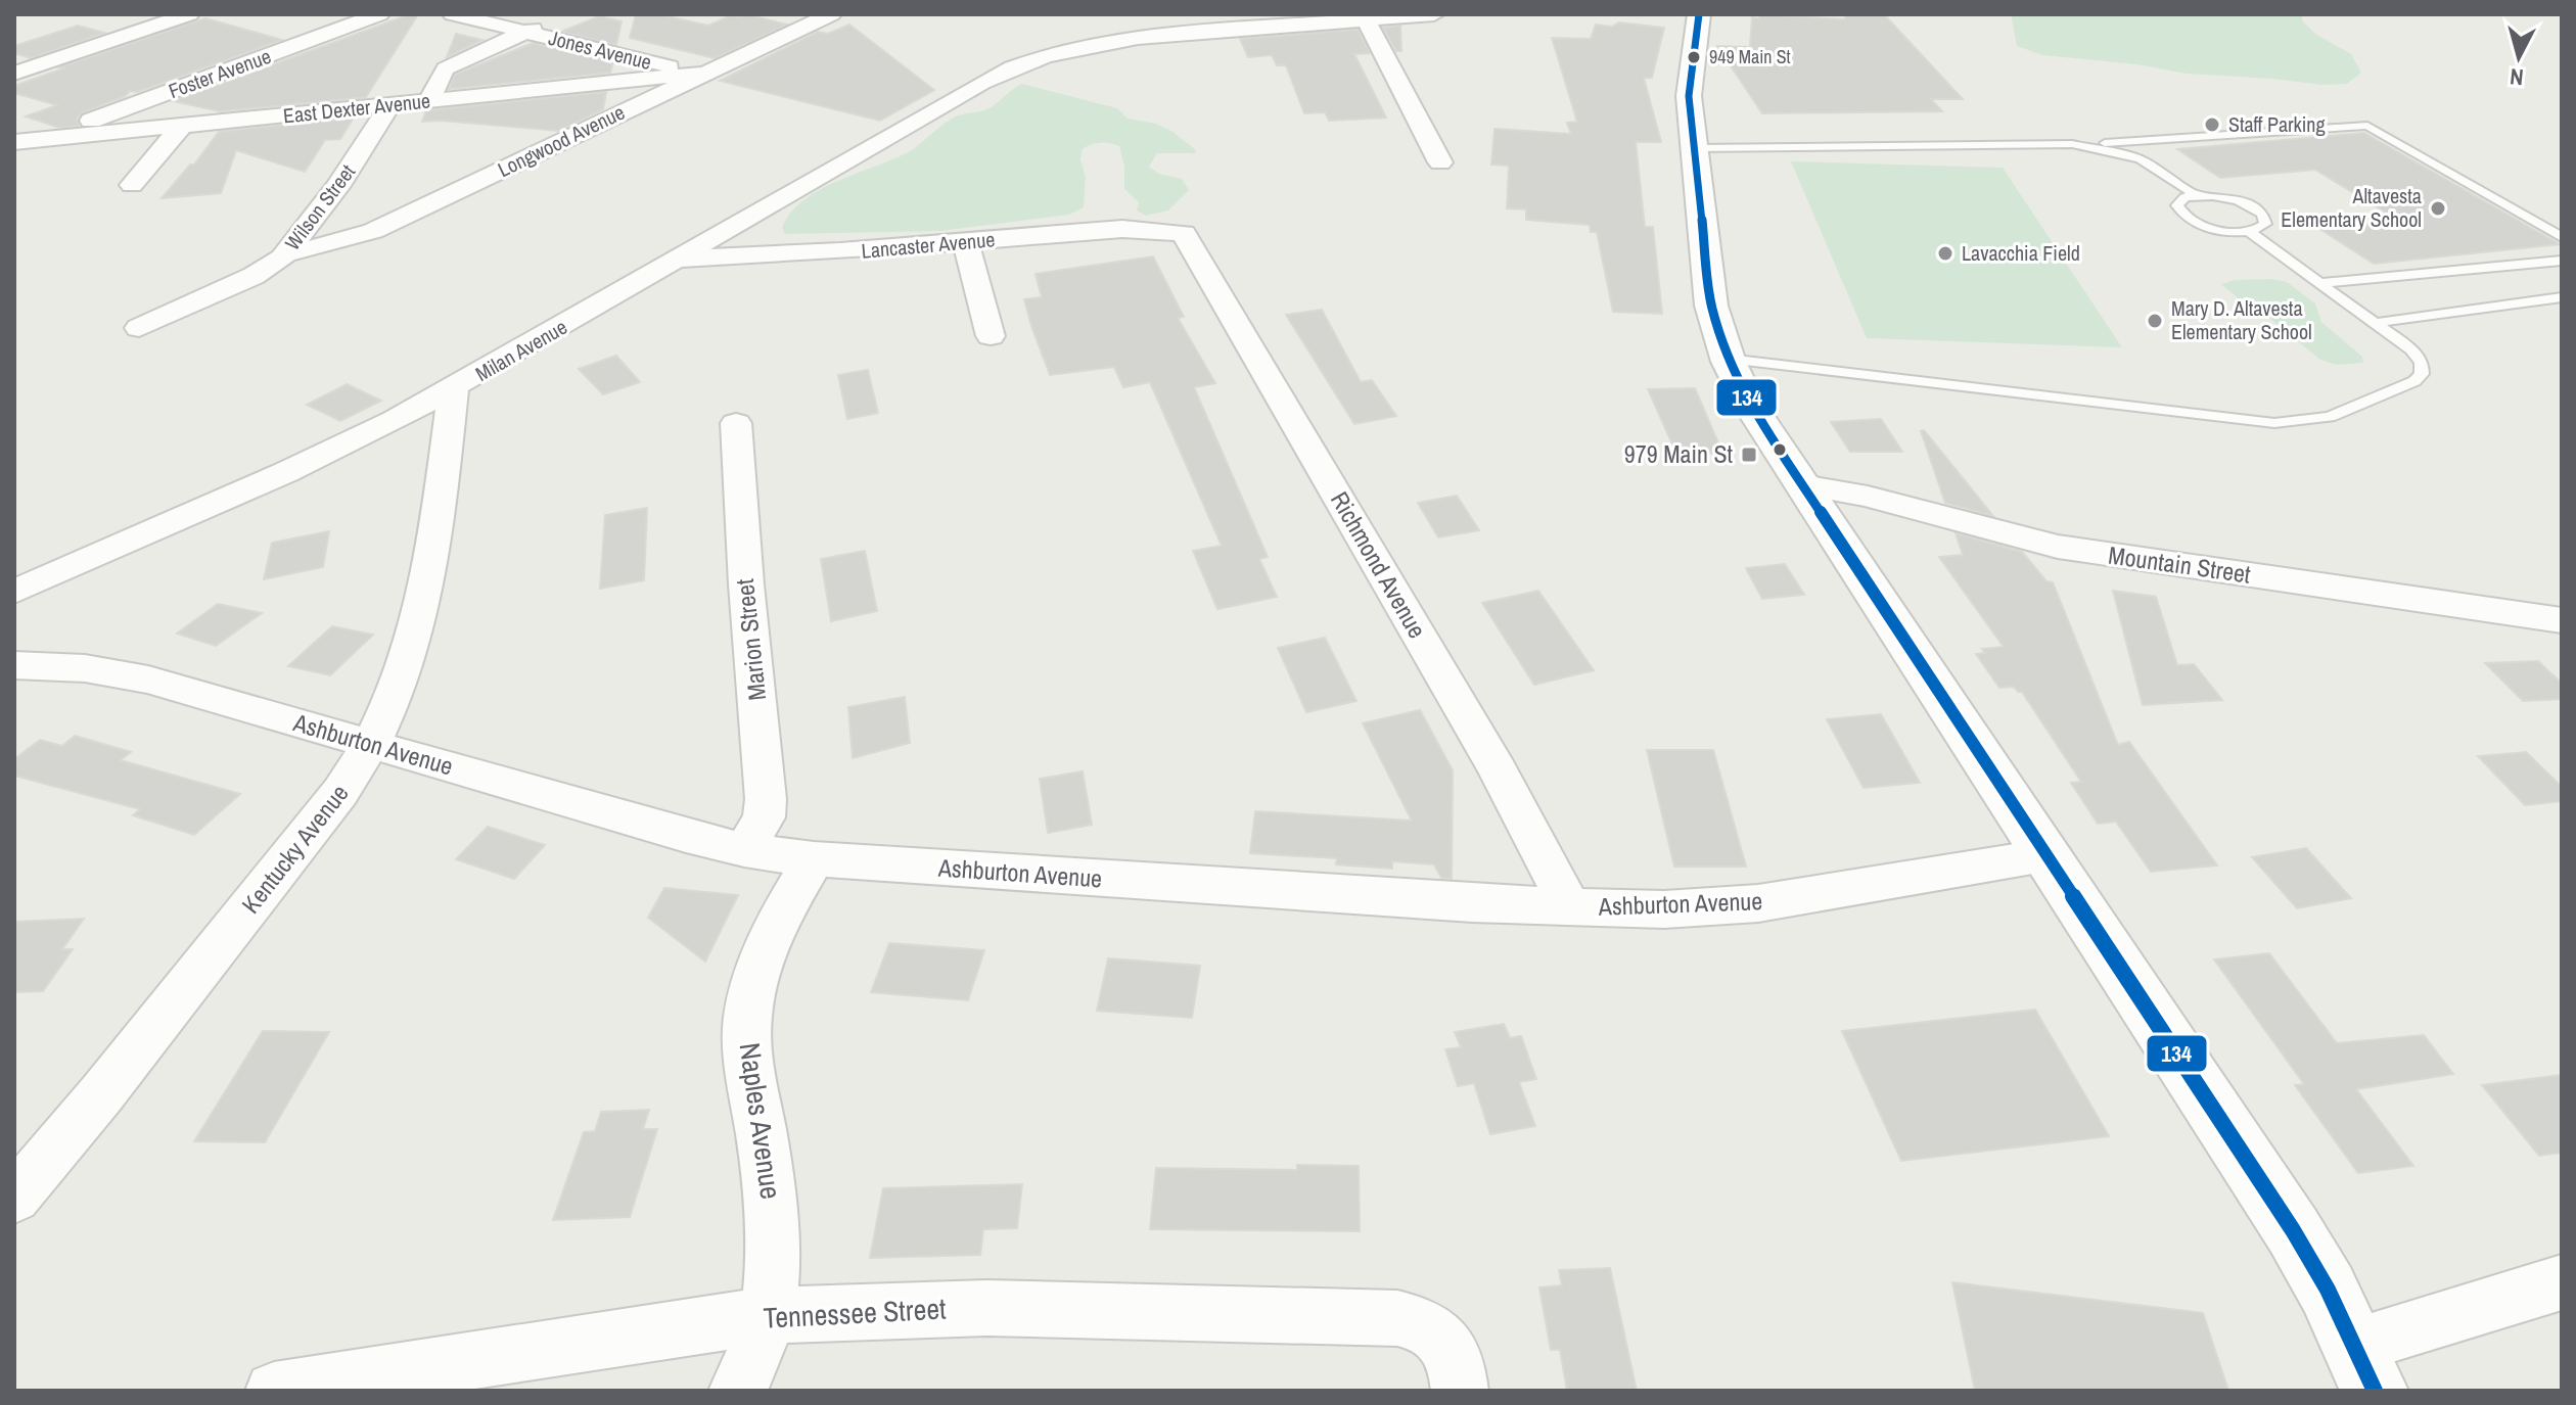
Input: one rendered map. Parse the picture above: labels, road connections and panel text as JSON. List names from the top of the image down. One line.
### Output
{"streets":{"street":["Jones Avenue","Foster Avenue","East Dexter Avenue","Longwood Avenue","Wilson Street","Lancaster Avenue","Milan Avenue","Richmond Avenue","Mountain Street","Marion Street","Ashburton Avenue","Kentucky Avenue","Naples Avenue","Tennessee Street"]},"crossings":[["Jones Avenue","East Dexter Avenue"],["Jones Avenue","Longwood Avenue"],["Foster Avenue","East Dexter Avenue"],["East Dexter Avenue","Longwood Avenue"],["East Dexter Avenue","Wilson Street"],["Longwood Avenue","Wilson Street"],["Lancaster Avenue","Milan Avenue"],["Lancaster Avenue","Richmond Avenue"],["Milan Avenue","Kentucky Avenue"],["Richmond Avenue","Ashburton Avenue"],["Marion Street","Ashburton Avenue"],["Ashburton Avenue","Kentucky Avenue"],["Ashburton Avenue","Naples Avenue"],["Naples Avenue","Tennessee Street"]],"places":{"other":["949 Main St","Staff Parking","Altavesta Elementary School","Lavacchia Field","Mary D. Altavesta Elementary School"],"transit":["979 Main St"]},"lines":["transit line 134"],"north":"bottom"}
